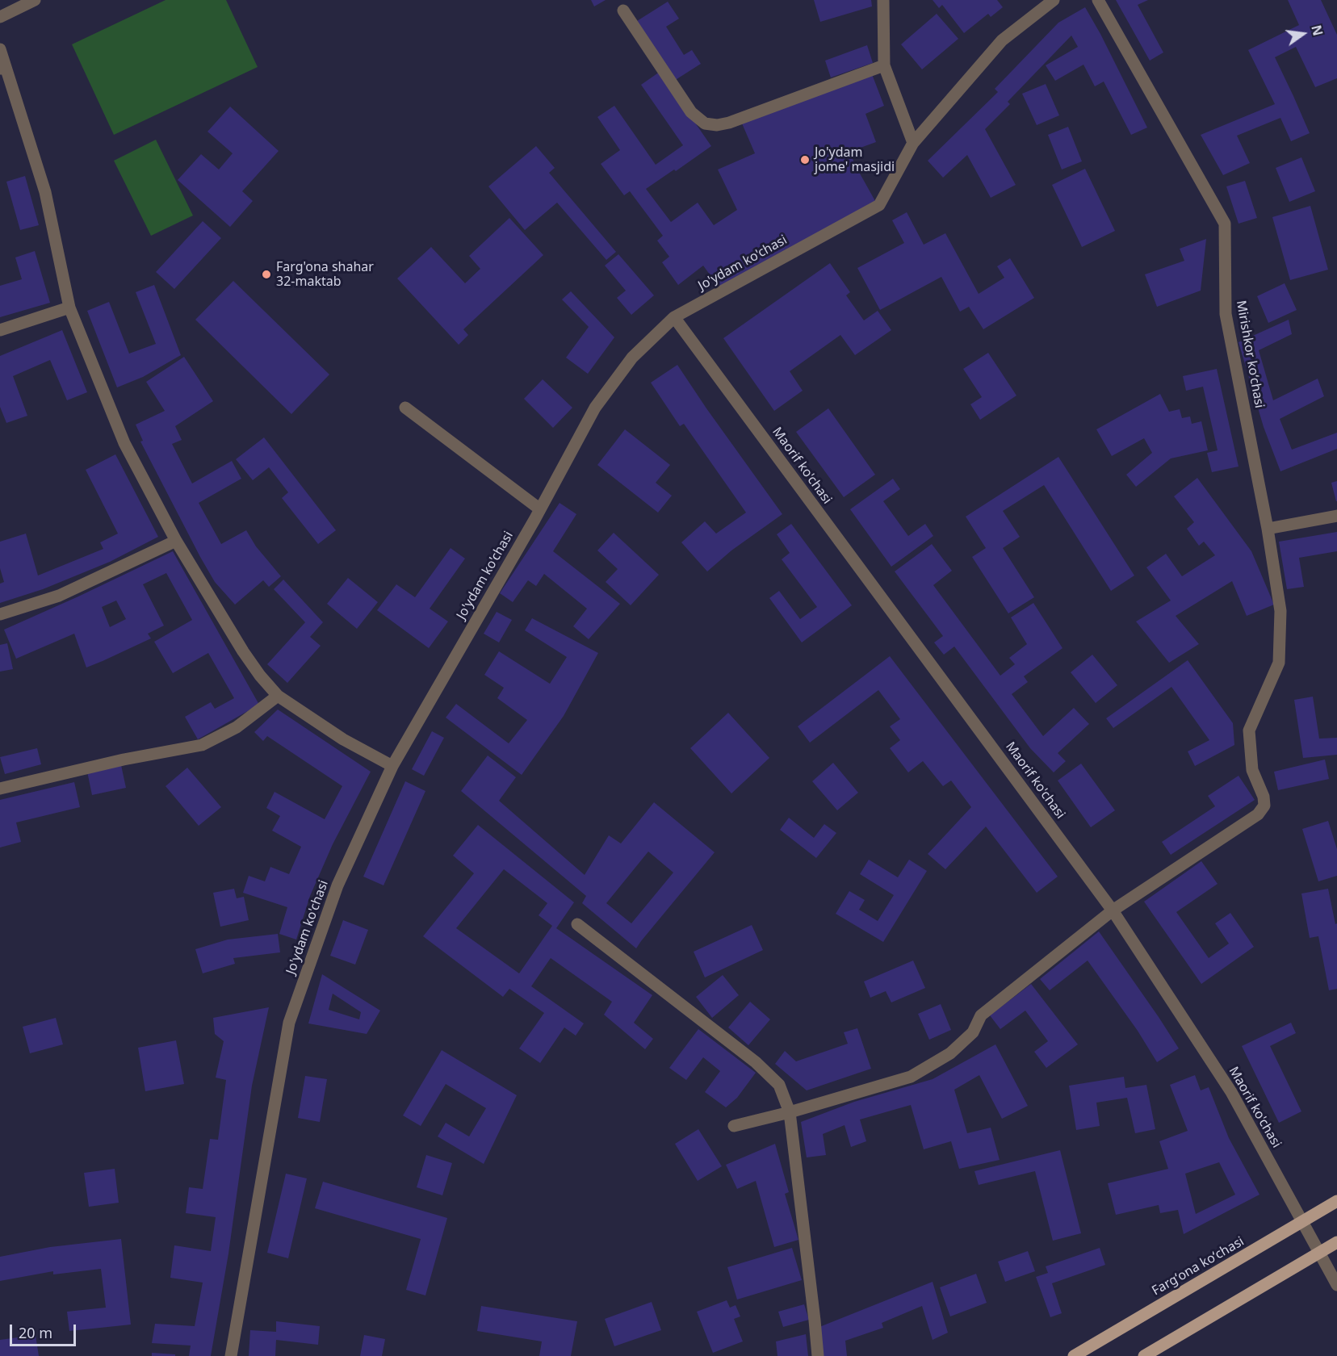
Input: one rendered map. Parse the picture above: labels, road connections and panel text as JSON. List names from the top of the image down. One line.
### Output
{"streets":{"main road":["Fargʻona koʻchasi"],"street":["Jo'ydam ko'chasi","Mirishkor koʻchasi","Maorif ko'chasi"]},"crossings":[["Jo'ydam ko'chasi","Maorif ko'chasi"],["Mirishkor koʻchasi","Maorif ko'chasi"],["Maorif ko'chasi","Fargʻona koʻchasi"]],"places":["Jo'ydam jome' masjidi","Farg'ona shahar 32-maktab"],"scale_bar":"20 m","north":"right"}
